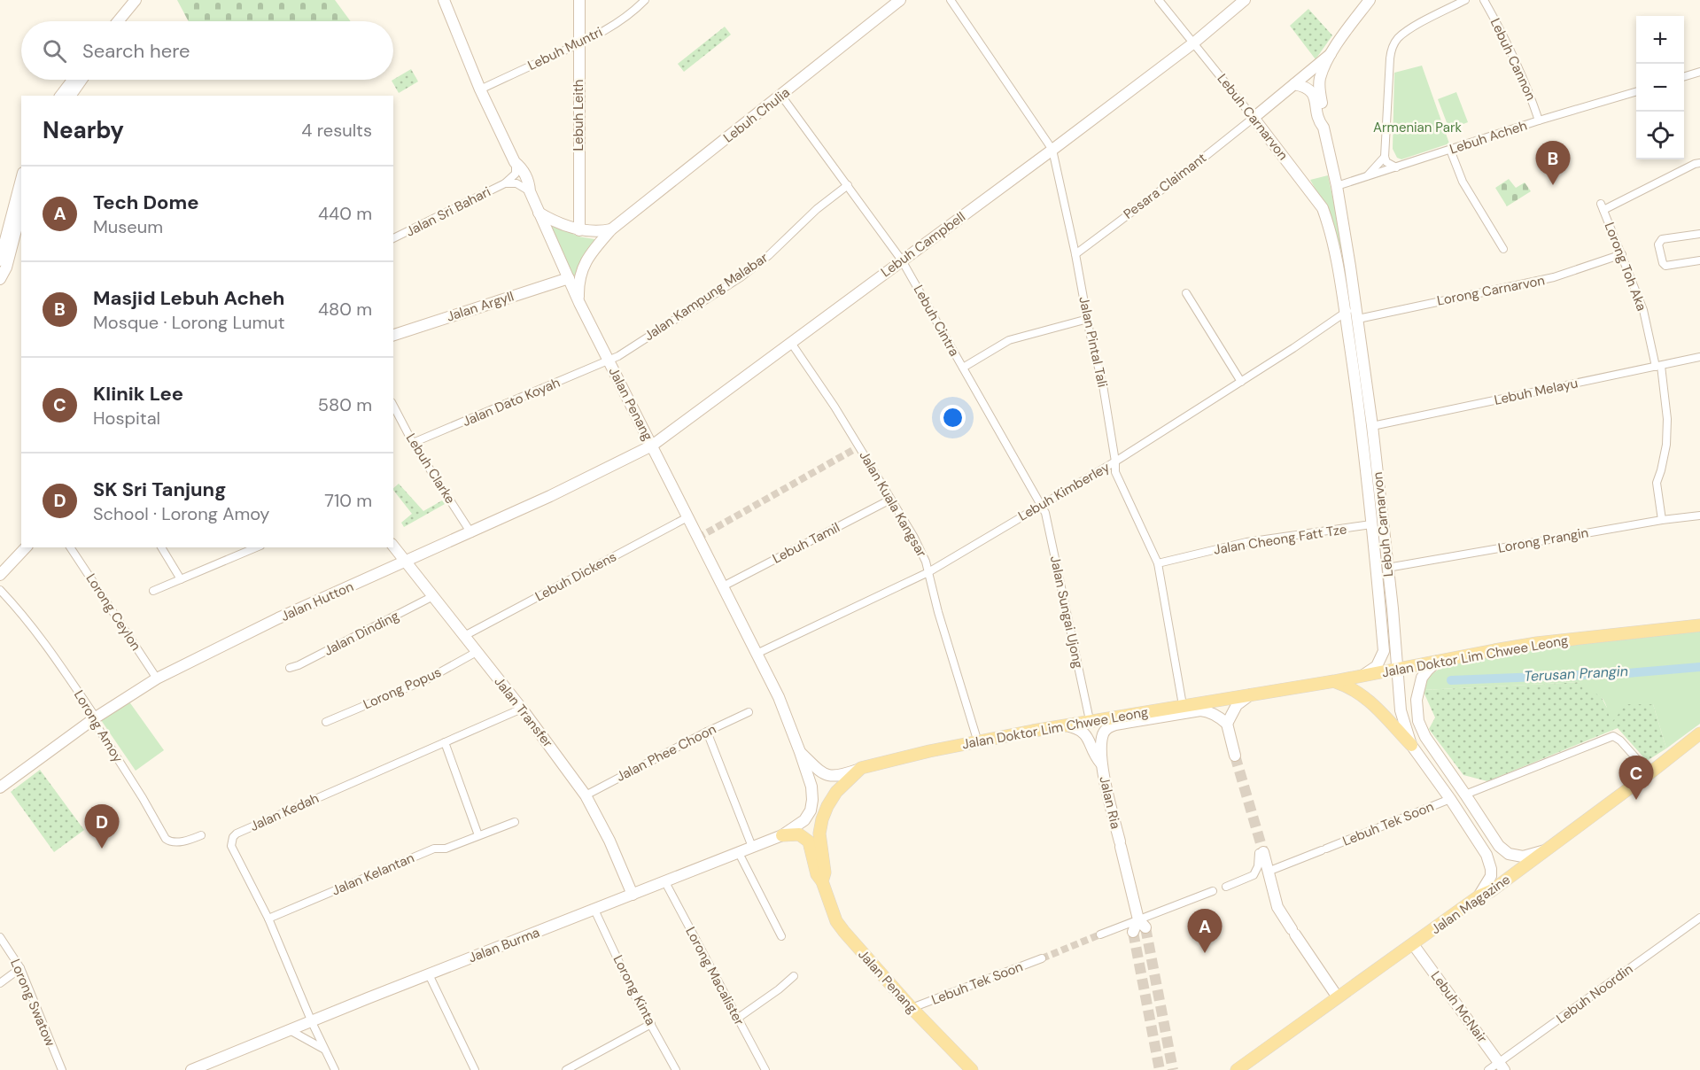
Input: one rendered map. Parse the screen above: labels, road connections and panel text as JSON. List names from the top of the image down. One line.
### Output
{"streets":{"main road":["Lebuh Leith","Lebuh Chulia","Lebuh Carnarvon","Lebuh Campbell","Jalan Argyll","Jalan Penang","Jalan Hutton","Jalan Doktor Lim Chwee Leong","Jalan Transfer","Jalan Ria","Jalan Magazine","Jalan Burma","Lebuh McNair"],"street":["Lebuh Muntri","Lebuh Cannon","Lebuh Acheh","Pesara Claimant","Jalan Sri Bahari","Lorong Toh Aka","Lorong Carnarvon","Jalan Kampung Malabar","Lebuh Cintra","Jalan Pintal Tali","Lebuh Melayu","Jalan Dato Koyah","Lebuh Clarke","Lebuh Kimberley","Jalan Kuala Kangsar","Jalan Cheong Fatt Tze","Lorong Prangin","Lebuh Tamil","Lebuh Dickens","Lorong Ceylon","Jalan Sungai Ujong","Jalan Dinding","Lorong Popus","Lorong Amoy","Jalan Phee Choon","Jalan Kedah","Lebuh Tek Soon","Jalan Kelantan","Lorong Macalister","Lorong Kinta","Lebuh Noordin","Lorong Swatow"]},"crossings":[["Lebuh Muntri","Lebuh Leith"],["Lebuh Muntri","Jalan Penang"],["Lebuh Cannon","Lebuh Acheh"],["Lebuh Chulia","Lebuh Cintra"],["Lebuh Chulia","Jalan Penang"],["Lebuh Carnarvon","Lebuh Acheh"],["Lebuh Carnarvon","Pesara Claimant"],["Lebuh Carnarvon","Lebuh Campbell"],["Lebuh Carnarvon","Lorong Carnarvon"],["Lebuh Carnarvon","Lebuh Melayu"],["Lebuh Carnarvon","Lebuh Kimberley"],["Lebuh Carnarvon","Jalan Cheong Fatt Tze"],["Lebuh Carnarvon","Lorong Prangin"],["Lebuh Carnarvon","Jalan Doktor Lim Chwee Leong"],["Lebuh Carnarvon","Lebuh Tek Soon"],["Lebuh Carnarvon","Jalan Magazine"],["Pesara Claimant","Jalan Pintal Tali"],["Jalan Sri Bahari","Jalan Penang"],["Lebuh Campbell","Lebuh Cintra"],["Lebuh Campbell","Jalan Pintal Tali"],["Lebuh Campbell","Jalan Penang"],["Lebuh Campbell","Jalan Kuala Kangsar"],["Lebuh Campbell","Jalan Hutton"],["Lorong Toh Aka","Lorong Carnarvon"],["Lorong Toh Aka","Lebuh Melayu"],["Lorong Toh Aka","Lorong Prangin"],["Jalan Kampung Malabar","Lebuh Cintra"],["Jalan Kampung Malabar","Jalan Dato Koyah"],["Jalan Kampung Malabar","Jalan Penang"],["Jalan Argyll","Jalan Penang"],["Lebuh Cintra","Lebuh Kimberley"],["Lebuh Cintra","Jalan Sungai Ujong"],["Jalan Pintal Tali","Lebuh Kimberley"],["Jalan Pintal Tali","Jalan Cheong Fatt Tze"],["Jalan Pintal Tali","Jalan Doktor Lim Chwee Leong"],["Jalan Dato Koyah","Jalan Penang"],["Jalan Dato Koyah","Lebuh Clarke"],["Jalan Penang","Lebuh Kimberley"],["Jalan Penang","Lebuh Tamil"],["Jalan Penang","Lebuh Dickens"],["Jalan Penang","Jalan Hutton"],["Jalan Penang","Jalan Doktor Lim Chwee Leong"],["Jalan Penang","Lebuh Tek Soon"],["Jalan Penang","Jalan Burma"],["Lebuh Clarke","Jalan Hutton"],["Lebuh Kimberley","Jalan Kuala Kangsar"],["Lebuh Kimberley","Jalan Sungai Ujong"],["Jalan Kuala Kangsar","Lebuh Tamil"],["Jalan Kuala Kangsar","Jalan Doktor Lim Chwee Leong"],["Lebuh Dickens","Jalan Transfer"],["Jalan Hutton","Lorong Ceylon"],["Jalan Hutton","Jalan Transfer"],["Jalan Hutton","Lorong Amoy"],["Jalan Sungai Ujong","Jalan Doktor Lim Chwee Leong"],["Jalan Dinding","Jalan Transfer"],["Jalan Doktor Lim Chwee Leong","Jalan Ria"],["Lorong Popus","Jalan Transfer"],["Jalan Transfer","Jalan Phee Choon"],["Jalan Transfer","Jalan Kedah"],["Jalan Transfer","Jalan Burma"],["Jalan Kedah","Jalan Kelantan"],["Jalan Kedah","Jalan Burma"],["Jalan Magazine","Lebuh McNair"],["Jalan Burma","Lorong Macalister"],["Jalan Burma","Lorong Kinta"],["Lebuh Noordin","Lebuh McNair"]],"water":["Terusan Prangin"],"parks":["Armenian Park"],"page":{"map_buttons":["+","−"],"search":"Search here","heading":["Nearby","4 results"],"pins":["B","C","D","A"],"list":[{"mark":"A","name":"Tech Dome","note":"Museum","value":"440 m"},{"mark":"B","name":"Masjid Lebuh Acheh","note":"Mosque · Lorong Lumut","value":"480 m"},{"mark":"C","name":"Klinik Lee","note":"Hospital","value":"580 m"},{"mark":"D","name":"SK Sri Tanjung","note":"School · Lorong Amoy","value":"710 m"}]}}
